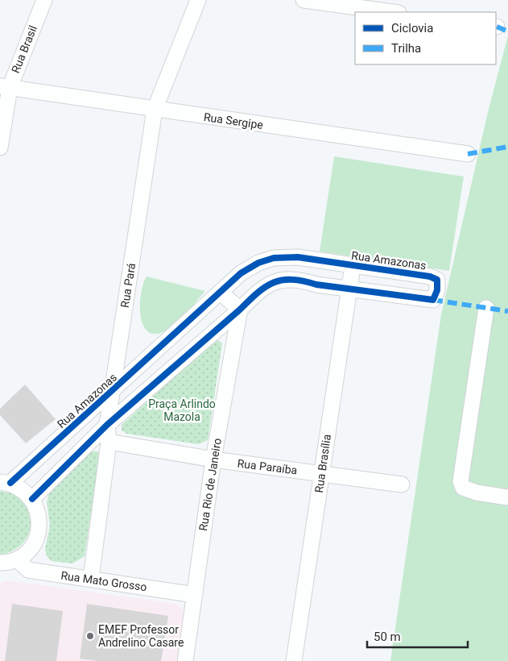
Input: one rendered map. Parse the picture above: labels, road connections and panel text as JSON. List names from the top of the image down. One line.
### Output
{"streets":{"street":["Rua Brasil","Rua Sergipe","Rua Amazonas","Rua Pará","Rua Brasília","Rua Paraíba","Rua Rio de Janeiro","Rua Mato Grosso"]},"crossings":[["Rua Brasil","Rua Sergipe"],["Rua Sergipe","Rua Pará"],["Rua Amazonas","Rua Pará"],["Rua Amazonas","Rua Brasília"],["Rua Amazonas","Rua Rio de Janeiro"],["Rua Pará","Rua Paraíba"],["Rua Pará","Rua Mato Grosso"],["Rua Brasília","Rua Paraíba"],["Rua Paraíba","Rua Rio de Janeiro"],["Rua Rio de Janeiro","Rua Mato Grosso"]],"parks":["Praça Arlindo Mazola"],"places":["EMEF Professor Andrelino Casare"],"legend":["Ciclovia","Trilha"],"scale_bar":"50 m"}
